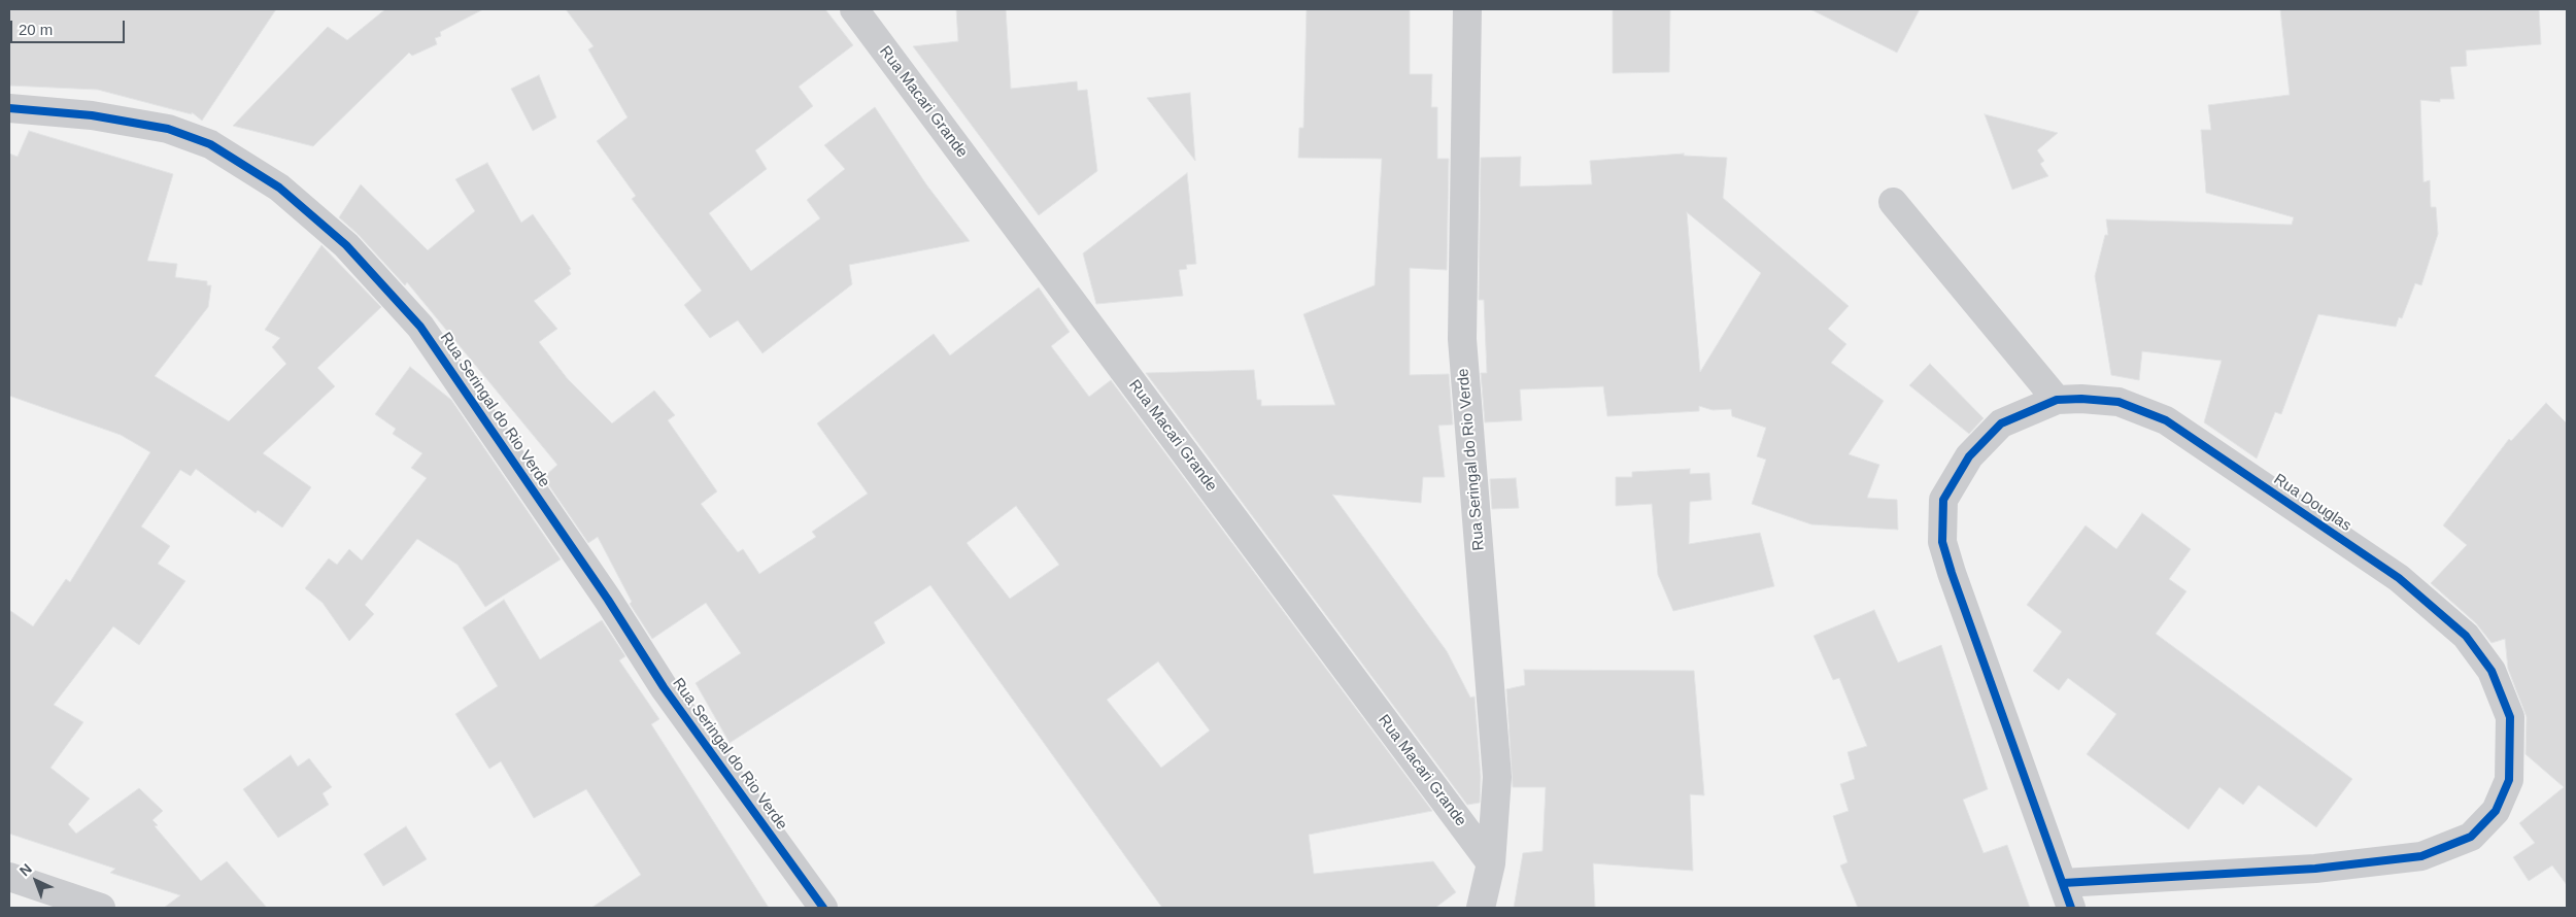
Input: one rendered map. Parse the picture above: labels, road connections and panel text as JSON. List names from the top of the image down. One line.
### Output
{"streets":{"street":["Rua Macari Grande","Rua Seringal do Rio Verde","Rua Douglas"]},"crossings":[["Rua Macari Grande","Rua Seringal do Rio Verde"]],"scale_bar":"20 m","north":"top left"}
